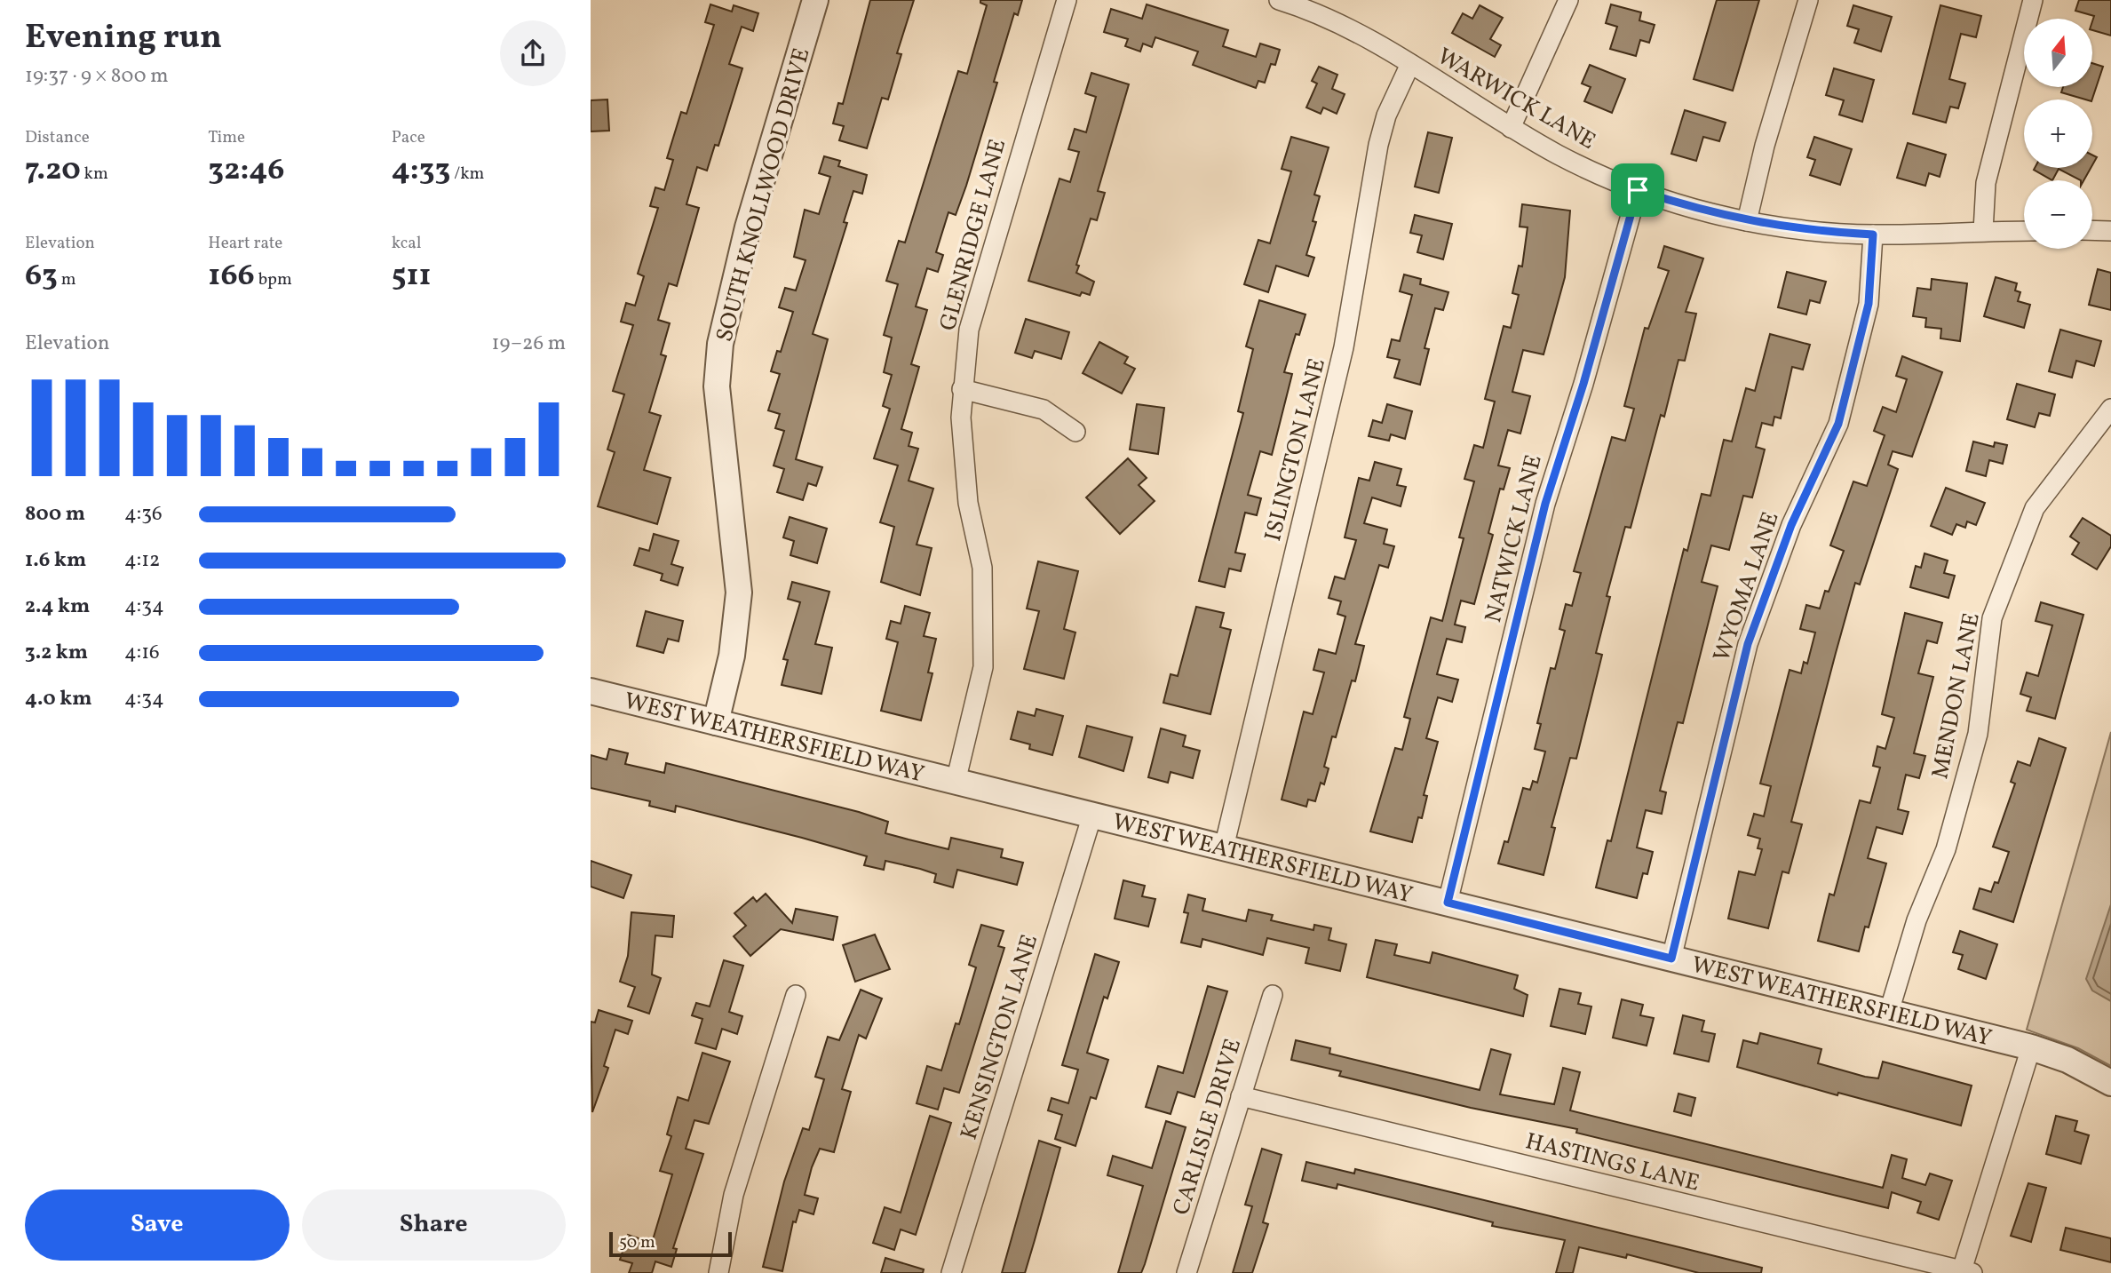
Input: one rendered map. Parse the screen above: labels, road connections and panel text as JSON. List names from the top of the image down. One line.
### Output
{"streets":{"street":["WARWICK LANE","SOUTH KNOLLWOOD DRIVE","GLENRIDGE LANE","ISLINGTON LANE","NATWICK LANE","WYOMA LANE","MENDON LANE","WEST WEATHERSFIELD WAY","KENSINGTON LANE","CARLISLE DRIVE","HASTINGS LANE"]},"crossings":[["WARWICK LANE","ISLINGTON LANE"],["WARWICK LANE","NATWICK LANE"],["WARWICK LANE","WYOMA LANE"],["SOUTH KNOLLWOOD DRIVE","WEST WEATHERSFIELD WAY"],["GLENRIDGE LANE","WEST WEATHERSFIELD WAY"],["ISLINGTON LANE","WEST WEATHERSFIELD WAY"],["NATWICK LANE","WEST WEATHERSFIELD WAY"],["WYOMA LANE","WEST WEATHERSFIELD WAY"],["MENDON LANE","WEST WEATHERSFIELD WAY"],["WEST WEATHERSFIELD WAY","KENSINGTON LANE"],["CARLISLE DRIVE","HASTINGS LANE"]],"scale_bar":"50 m","north":"top","page":{"heading":["Evening run","19:37 · 9 × 800 m"],"map_buttons":["+","−"],"stats":[["Distance","7.20 km"],["Time","32:46"],["Pace","4:33 /km"],["Elevation","63 m"],["Heart rate","166 bpm"],["kcal","511"]],"chart":["Elevation","19–26 m"],"list":[{"name":"800 m","note":"4:36"},{"name":"1.6 km","note":"4:12"},{"name":"2.4 km","note":"4:34"},{"name":"3.2 km","note":"4:16"},{"name":"4.0 km","note":"4:34"}],"buttons":["Save","Share"],"scale":"50 m"}}
